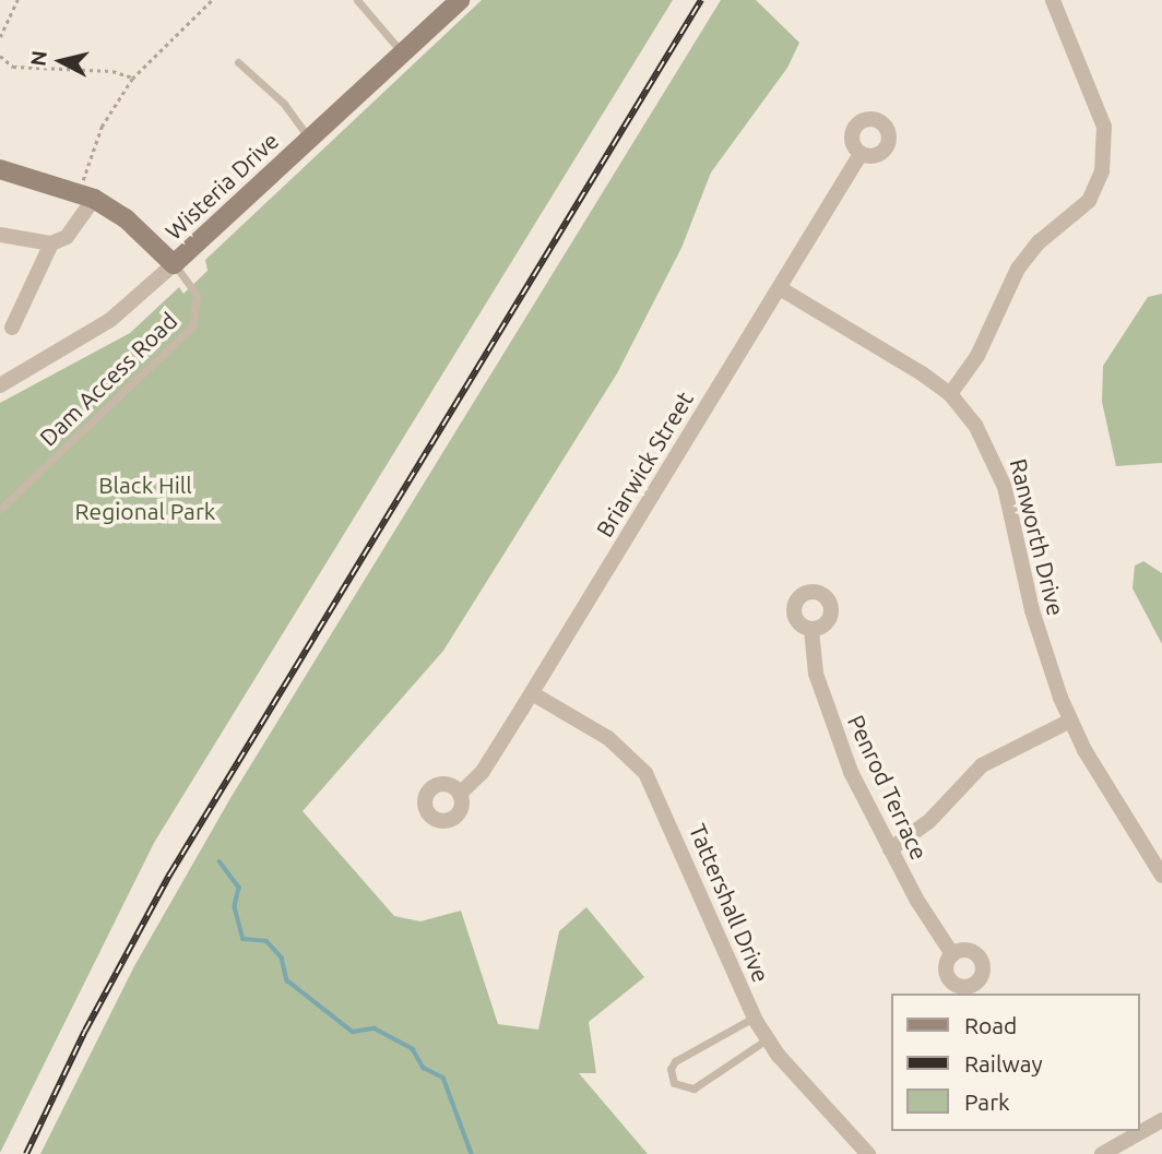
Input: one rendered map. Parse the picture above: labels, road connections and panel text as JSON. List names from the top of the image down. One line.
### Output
{"streets":{"street":["Wisteria Drive","Briarwick Street","Ranworth Drive","Penrod Terrace","Tattershall Drive"],"lane":["Dam Access Road"]},"crossings":[["Wisteria Drive","Dam Access Road"],["Briarwick Street","Ranworth Drive"],["Briarwick Street","Tattershall Drive"]],"parks":["Black Hill Regional Park"],"legend":["Road","Railway","Park"],"north":"left"}
